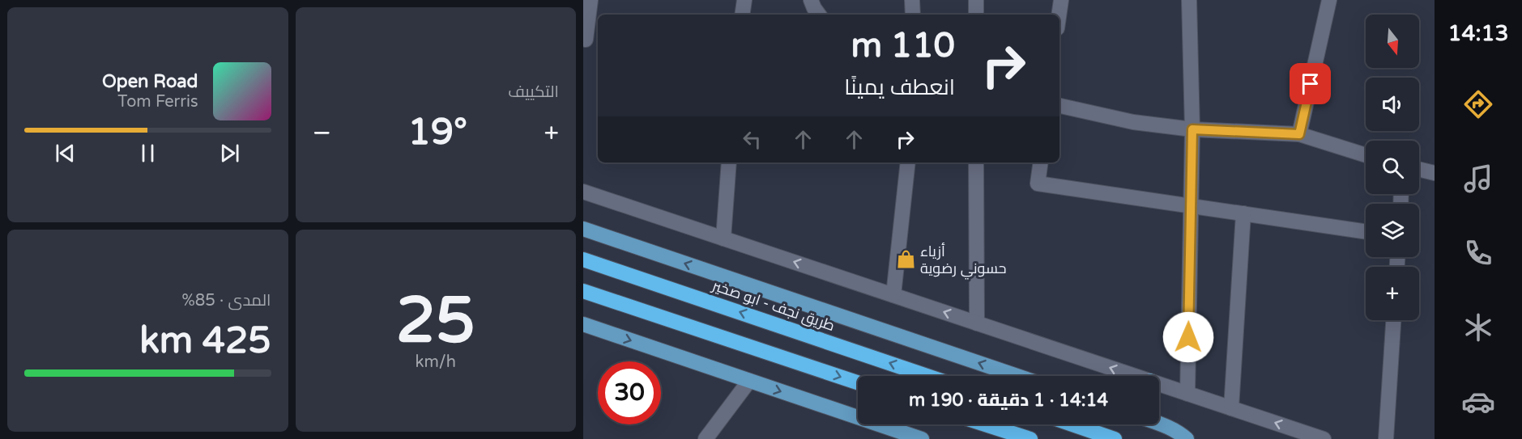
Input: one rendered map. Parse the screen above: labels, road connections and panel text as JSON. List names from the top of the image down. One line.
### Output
{"streets":{"highway":["طريق نجف - ابو صخير"]},"places":{"shop":["أزياء حسوني رضوية"]},"north":"bottom","page":{"tabs":"14:13","tile":["التكييف",["25","km/h"],["المدى · 85%","425 km"]],"map_buttons":"+","turn":["110 m","انعطف يمينًا"],"song":["Open Road","Tom Ferris"],"heat":["−","19°","+"],"limit":"30","trip":"14:14 · 1 دقيقة · 190 m"}}
